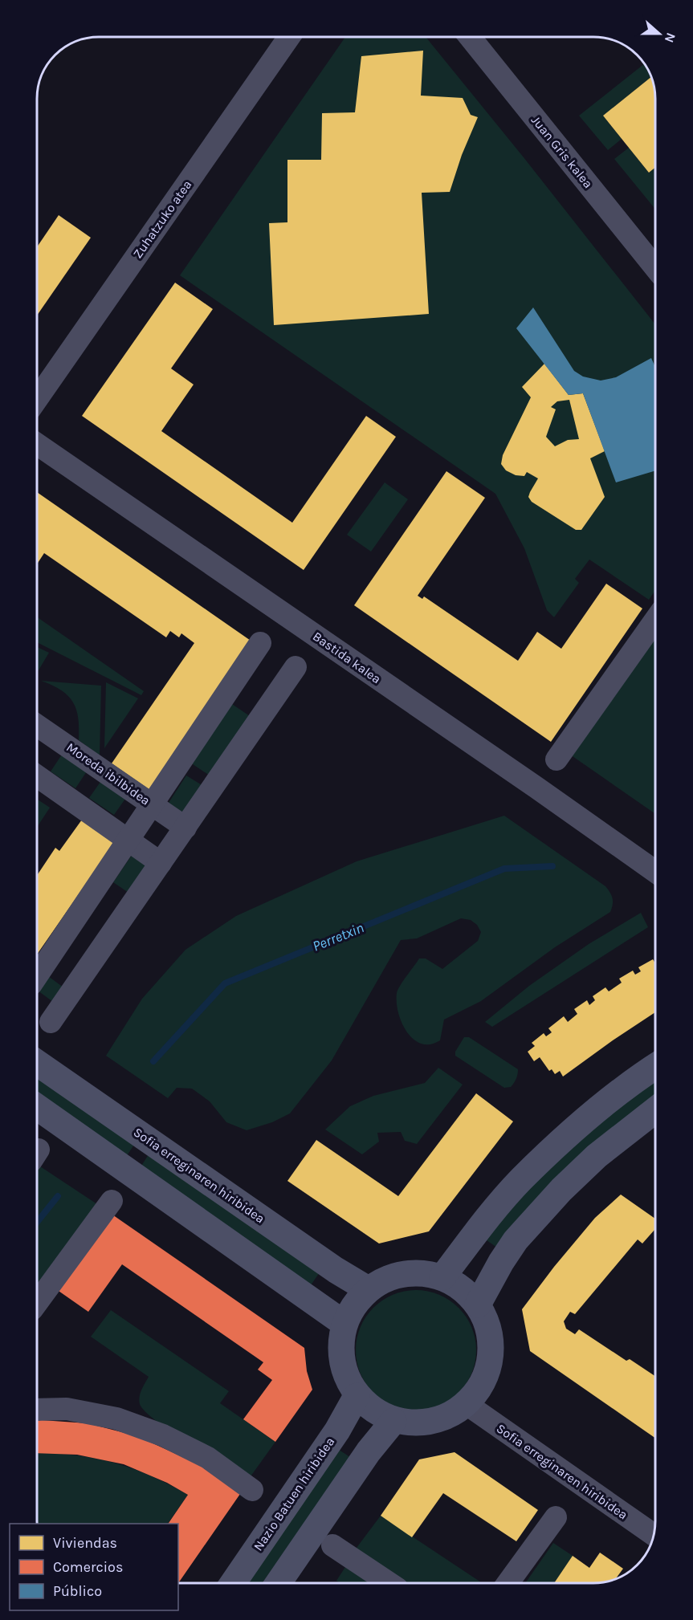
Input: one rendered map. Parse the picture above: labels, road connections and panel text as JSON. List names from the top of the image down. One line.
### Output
{"streets":{"main road":["Sofia erreginaren hiribidea","Nazio Batuen hiribidea"],"street":["Juan Gris kalea","Zuhatzuko atea","Bastida kalea","Moreda ibilbidea"]},"crossings":[["Sofia erreginaren hiribidea","Nazio Batuen hiribidea"]],"water":["Perretxin"],"legend":["Viviendas","Comercios","Público"],"north":"right"}
